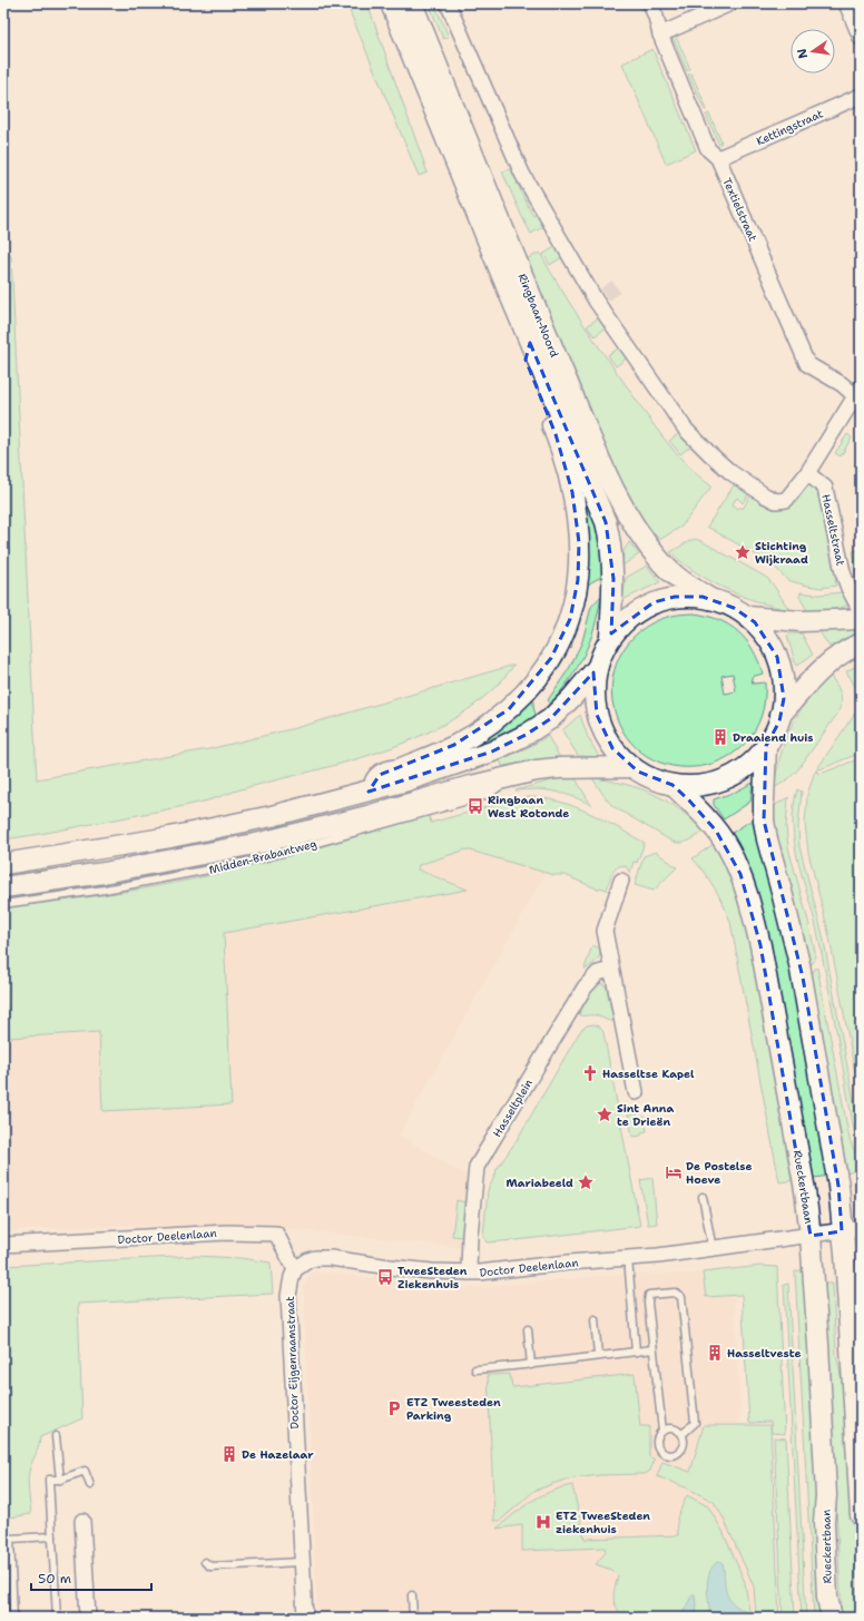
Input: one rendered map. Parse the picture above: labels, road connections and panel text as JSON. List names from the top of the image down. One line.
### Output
{"streets":{"main road":["Ringbaan-Noord","Midden-Brabantweg","Rueckertbaan"],"street":["Kettingstraat","Textielstraat","Hasseltstraat","Hasseltplein","Doctor Deelenlaan","Doctor Eijgenraamstraat"]},"crossings":[["Kettingstraat","Textielstraat"],["Hasseltplein","Doctor Deelenlaan"],["Rueckertbaan","Doctor Deelenlaan"],["Doctor Deelenlaan","Doctor Eijgenraamstraat"]],"places":{"place":["Stichting Wijkraad","Sint Anna te Drieën","Mariabeeld"],"building":["Draaiend huis","Hasseltveste","De Hazelaar"],"bus stop":["Ringbaan West Rotonde","TweeSteden Ziekenhuis"],"church":["Hasseltse Kapel"],"hotel":["De Postelse Hoeve"],"parking":["ETZ Tweesteden Parking"],"hospital":["ETZ TweeSteden ziekenhuis"]},"scale_bar":"50 m","north":"left"}
